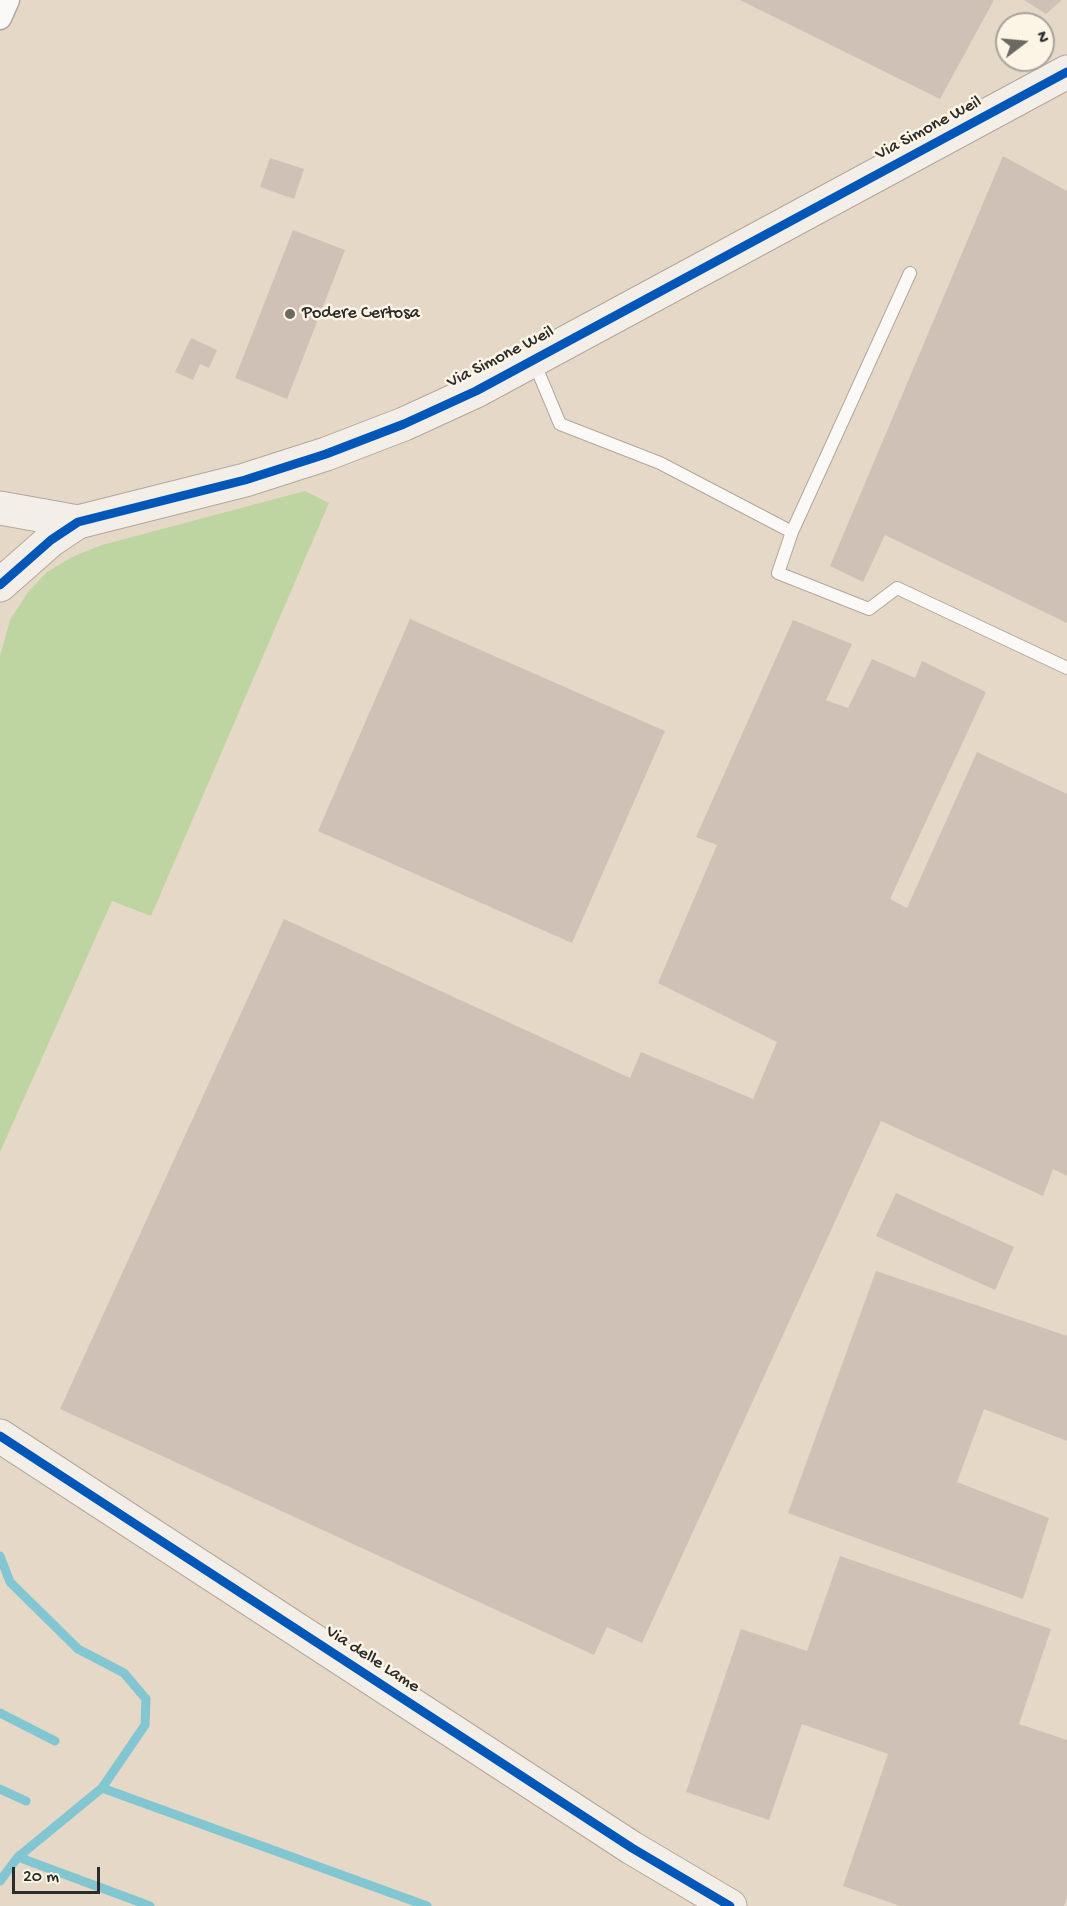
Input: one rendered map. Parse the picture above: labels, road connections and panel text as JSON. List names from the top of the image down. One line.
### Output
{"streets":{"street":["Via Simone Weil","Via delle Lame"]},"places":["Podere Certosa"],"scale_bar":"20 m","north":"right"}
